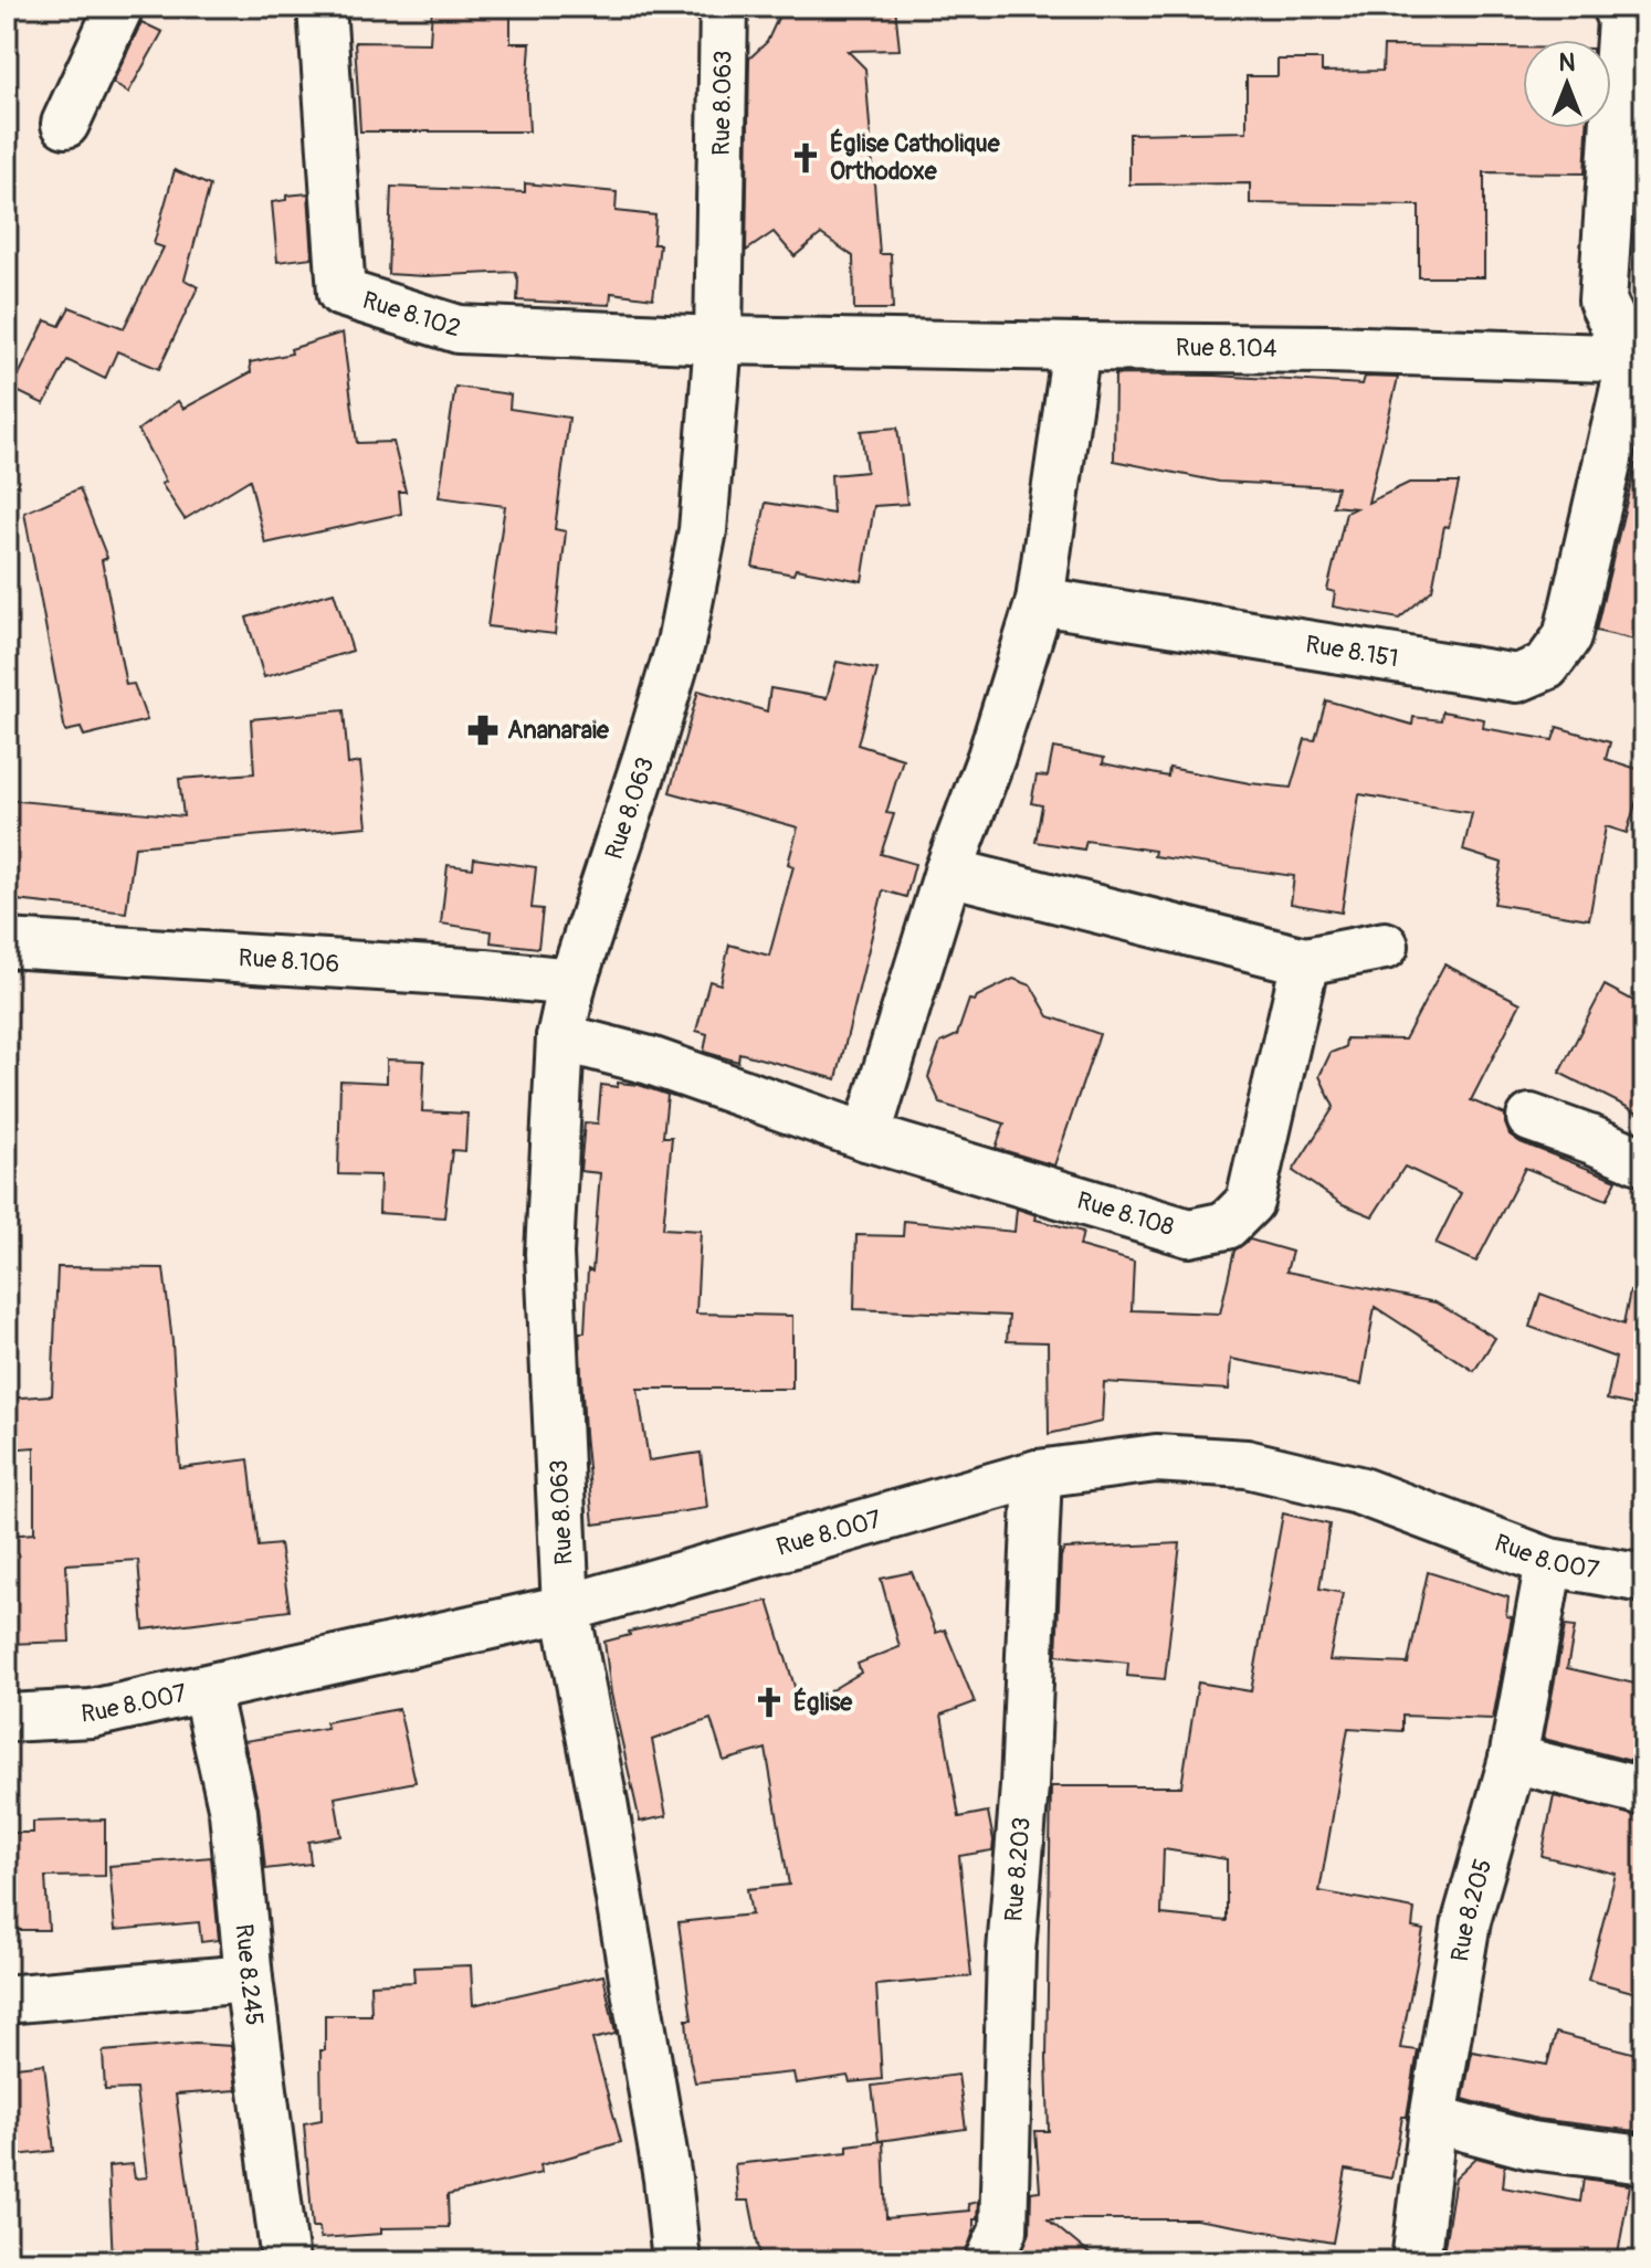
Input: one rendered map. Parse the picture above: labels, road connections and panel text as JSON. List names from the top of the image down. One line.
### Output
{"streets":{"street":["Rue 8.063","Rue 8.102","Rue 8.104","Rue 8.151","Rue 8.106","Rue 8.108","Rue 8.007","Rue 8.203","Rue 8.205","Rue 8.245"]},"crossings":[["Rue 8.063","Rue 8.102"],["Rue 8.063","Rue 8.104"],["Rue 8.063","Rue 8.106"],["Rue 8.063","Rue 8.108"],["Rue 8.063","Rue 8.007"],["Rue 8.102","Rue 8.104"],["Rue 8.104","Rue 8.151"],["Rue 8.007","Rue 8.203"],["Rue 8.007","Rue 8.205"],["Rue 8.007","Rue 8.245"]],"places":{"church":["Église Catholique Orthodoxe","Église"],"pharmacy":["Ananaraie"]},"north":"top"}
